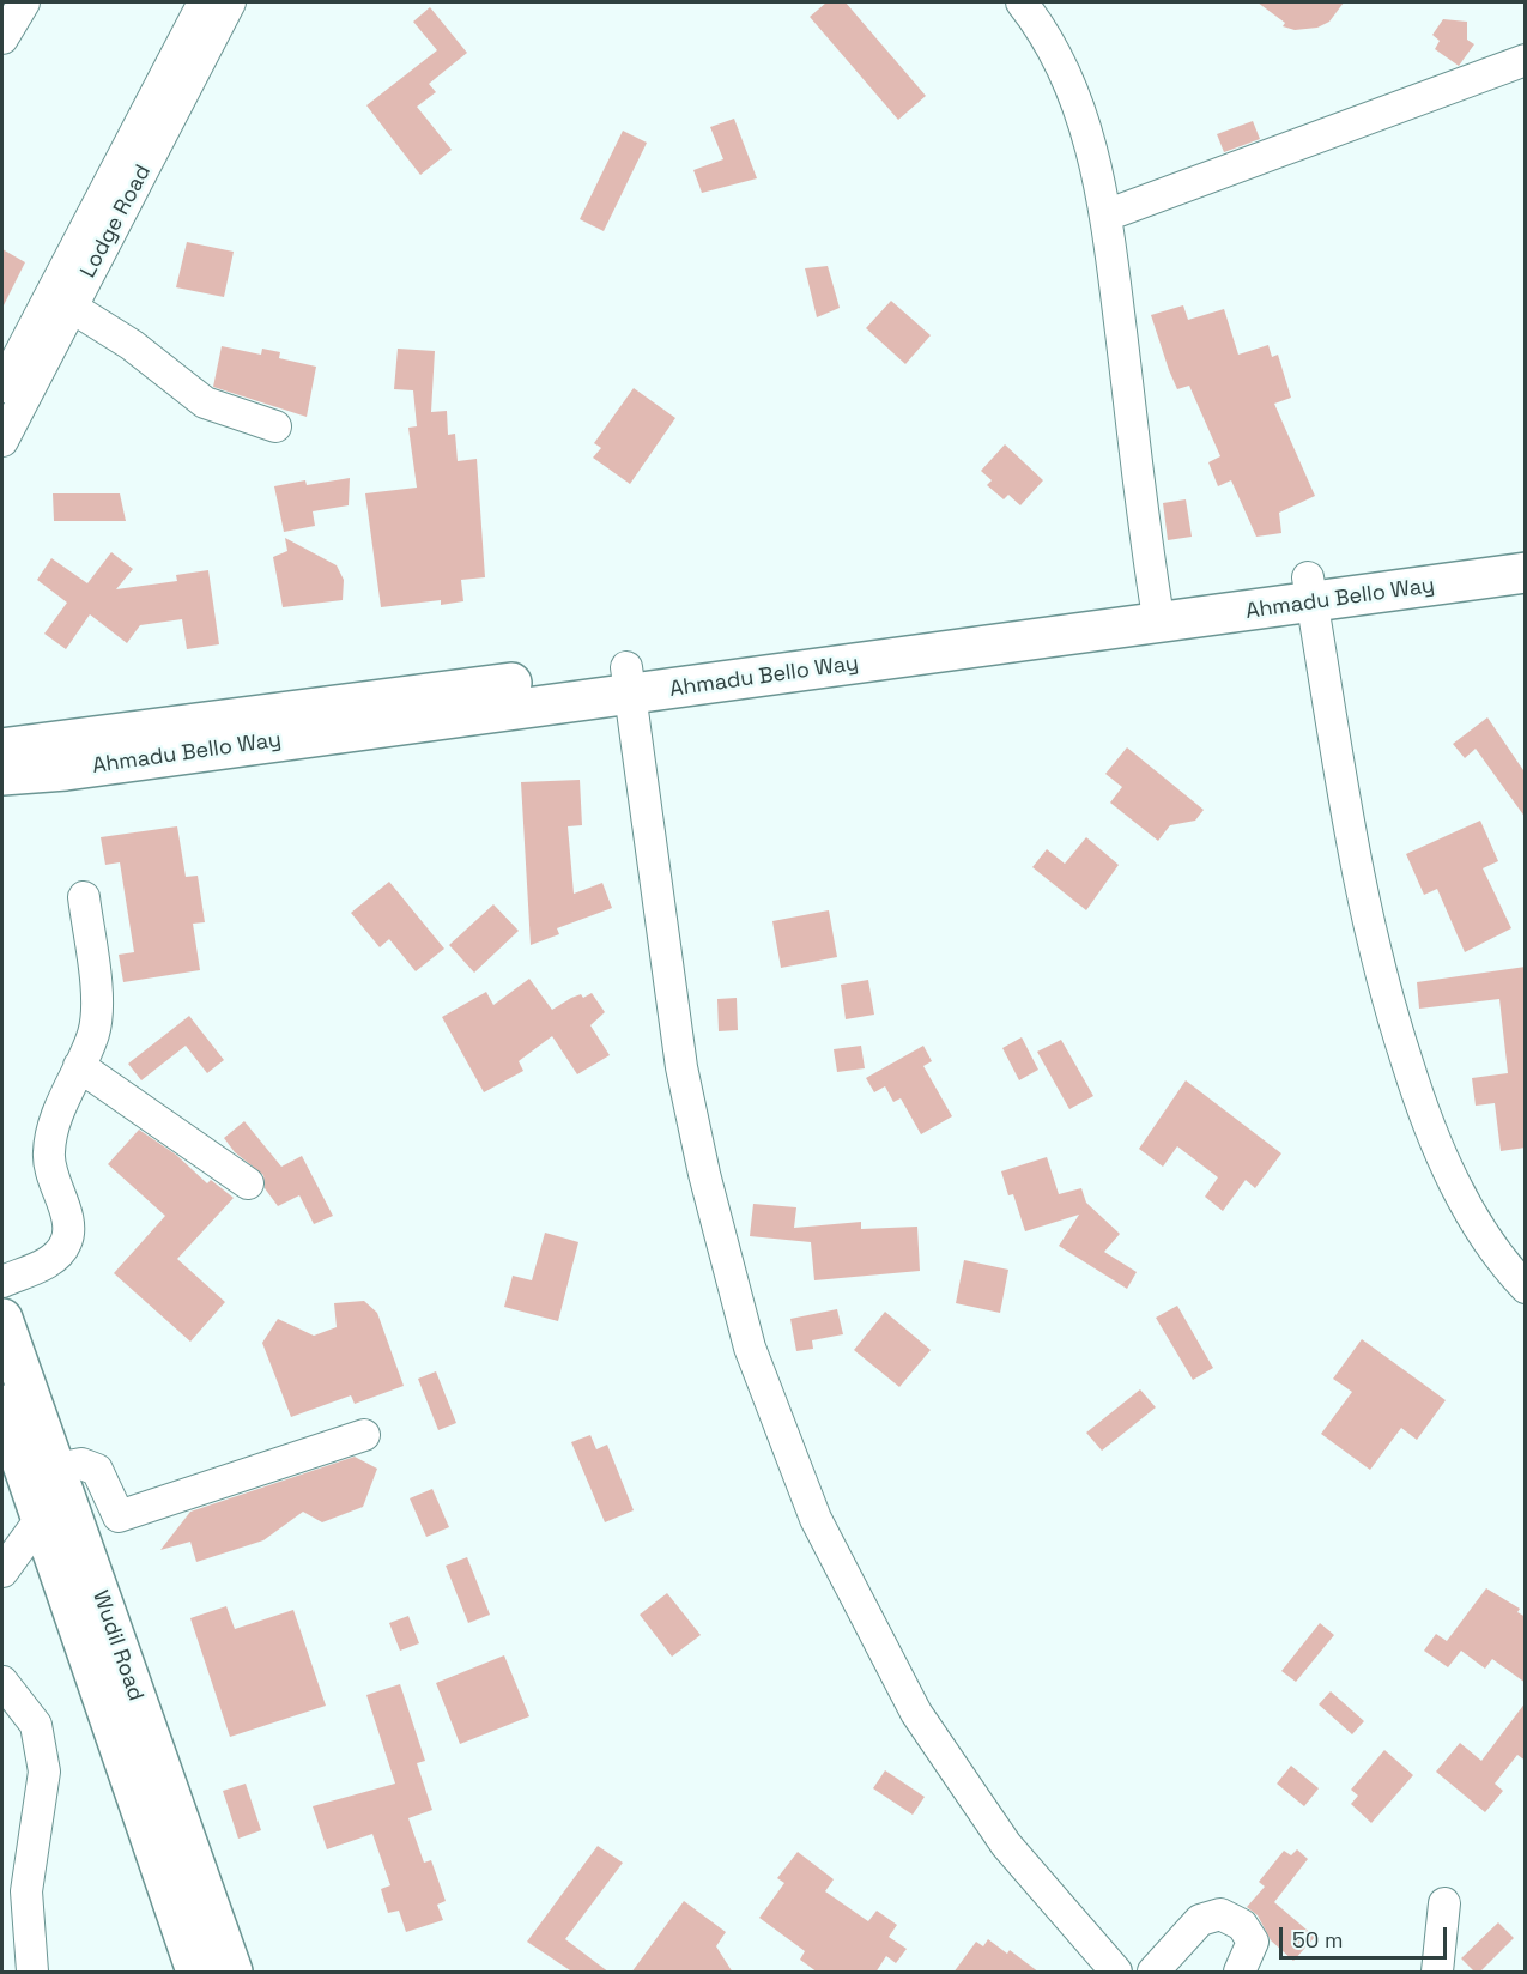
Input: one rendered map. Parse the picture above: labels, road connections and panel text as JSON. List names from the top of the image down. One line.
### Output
{"streets":{"main road":["Ahmadu Bello Way","Wudil Road"],"street":["Lodge Road"]},"scale_bar":"50 m"}
